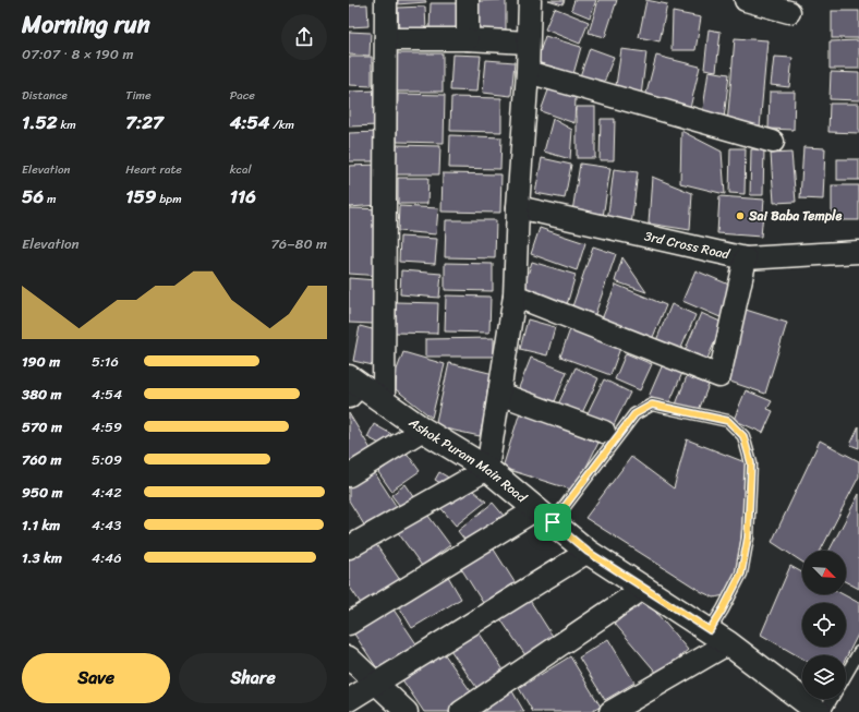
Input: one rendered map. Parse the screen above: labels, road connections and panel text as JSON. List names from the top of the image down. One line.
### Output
{"streets":{"street":["3rd Cross Road","Ashok Puram Main Road"]},"places":["Sai Baba Temple"],"north":"bottom right","page":{"heading":["Morning run","07:07 · 8 × 190 m"],"stats":[["Distance","1.52 km"],["Time","7:27"],["Pace","4:54 /km"],["Elevation","56 m"],["Heart rate","159 bpm"],["kcal","116"]],"chart":["Elevation","76–80 m"],"list":[{"name":"190 m","note":"5:16"},{"name":"380 m","note":"4:54"},{"name":"570 m","note":"4:59"},{"name":"760 m","note":"5:09"},{"name":"950 m","note":"4:42"},{"name":"1.1 km","note":"4:43"},{"name":"1.3 km","note":"4:46"}],"buttons":["Save","Share"]}}
